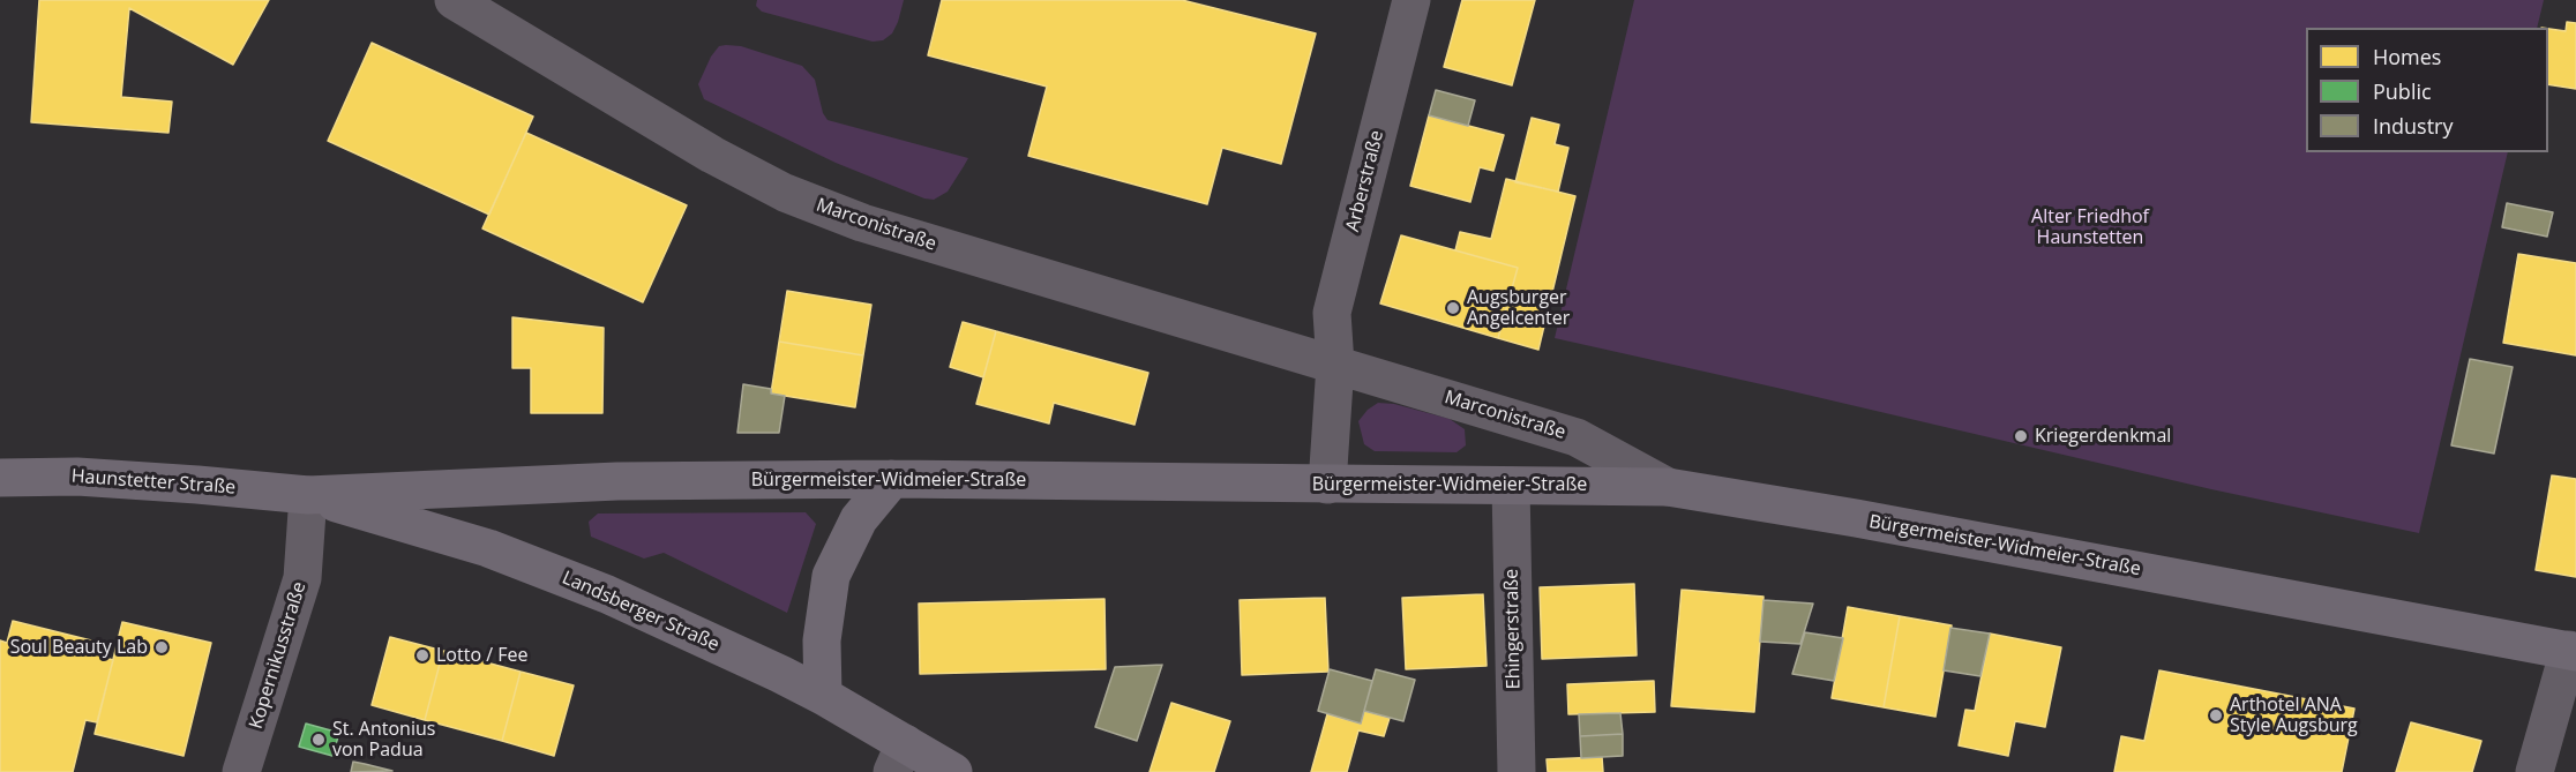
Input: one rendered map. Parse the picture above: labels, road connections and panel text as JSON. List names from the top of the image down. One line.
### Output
{"streets":{"street":["Arberstraße","Marconistraße","Bürgermeister-Widmeier-Straße","Haunstetter Straße","Landsberger Straße","Ehingerstraße","Kopernikusstraße"]},"crossings":[["Arberstraße","Marconistraße"],["Marconistraße","Bürgermeister-Widmeier-Straße"],["Bürgermeister-Widmeier-Straße","Haunstetter Straße"],["Bürgermeister-Widmeier-Straße","Landsberger Straße"],["Bürgermeister-Widmeier-Straße","Ehingerstraße"],["Bürgermeister-Widmeier-Straße","Kopernikusstraße"],["Haunstetter Straße","Landsberger Straße"],["Haunstetter Straße","Kopernikusstraße"],["Landsberger Straße","Kopernikusstraße"]],"parks":["Alter Friedhof Haunstetten"],"places":["Augsburger Angelcenter","Kriegerdenkmal","Soul Beauty Lab","Lotto / Fee","Arthotel ANA Style Augsburg","St. Antonius von Padua"],"legend":["Homes","Public","Industry"]}
